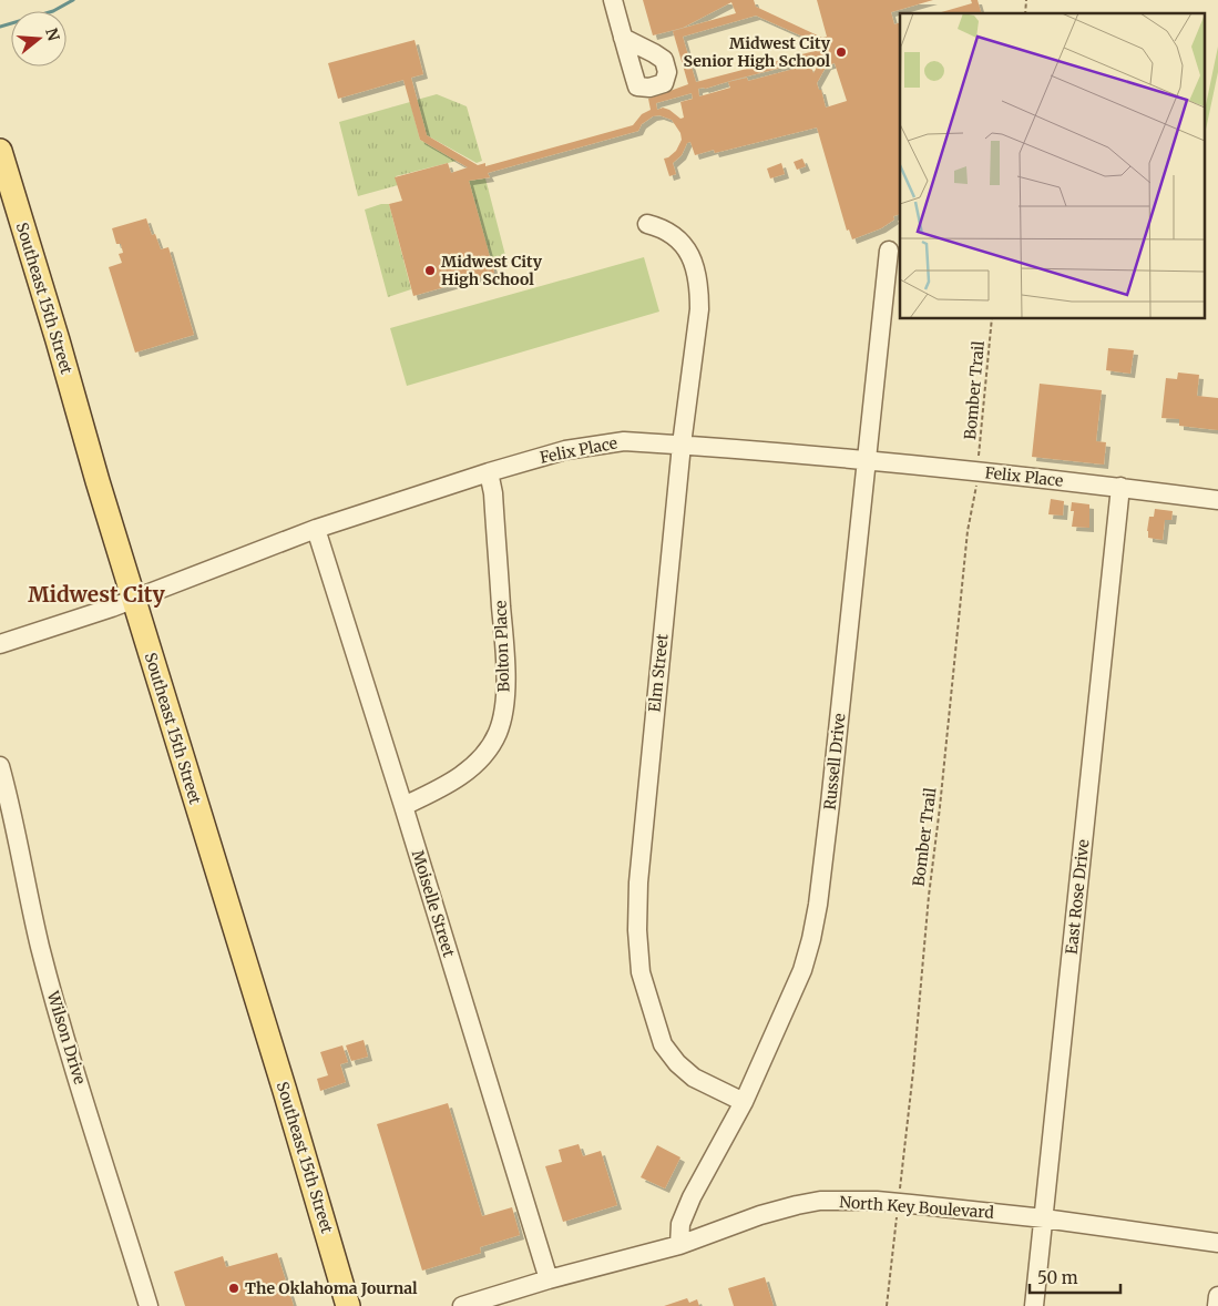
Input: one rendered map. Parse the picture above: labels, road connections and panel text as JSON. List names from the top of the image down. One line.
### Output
{"streets":{"main road":["Southeast 15th Street"],"street":["Felix Place","Bolton Place","Elm Street","Russell Drive","East Rose Drive","Moiselle Street","Wilson Drive","North Key Boulevard"],"path":["Bomber Trail"]},"crossings":[["Southeast 15th Street","Felix Place"],["Felix Place","Bolton Place"],["Felix Place","Elm Street"],["Felix Place","Russell Drive"],["Felix Place","East Rose Drive"],["Felix Place","Moiselle Street"],["Bolton Place","Moiselle Street"],["Elm Street","Russell Drive"],["Russell Drive","North Key Boulevard"],["East Rose Drive","North Key Boulevard"],["Moiselle Street","North Key Boulevard"]],"districts":["Midwest City"],"places":["Midwest City Senior High School","Midwest City High School","The Oklahoma Journal"],"scale_bar":"50 m","north":"right"}
